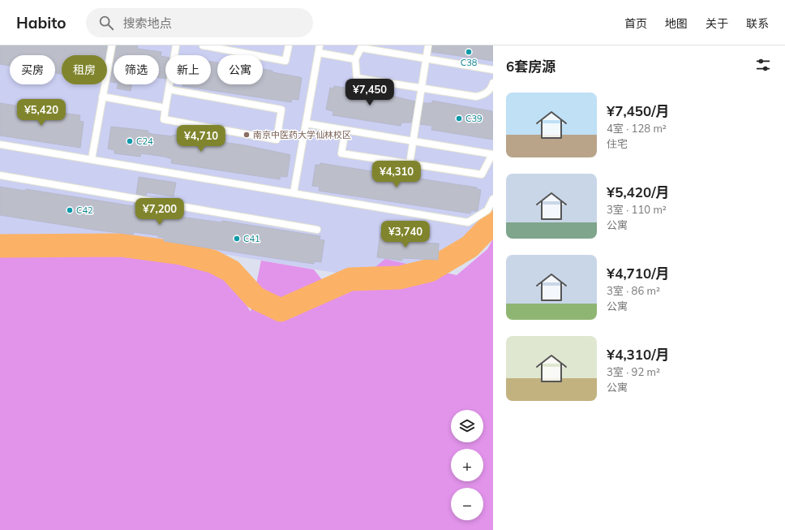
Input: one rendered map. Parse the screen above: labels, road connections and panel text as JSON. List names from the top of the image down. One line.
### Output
{"places":["C38","C39","南京中医药大学仙林校区","C24","C42","C41"],"page":{"header":"Habito","search":"搜索地点","nav":["首页","地图","关于","联系"],"heading":"6套房源","chip":["买房","租房","筛选","新上","公寓"],"price":["¥7,450","¥5,420","¥4,710","¥4,310","¥7,200","¥3,740"],"list":[{"name":"¥7,450/月","note":"4室 · 128 m² · 住宅"},{"name":"¥5,420/月","note":"3室 · 110 m² · 公寓"},{"name":"¥4,710/月","note":"3室 · 86 m² · 公寓"},{"name":"¥4,310/月","note":"3室 · 92 m² · 公寓"}],"map_buttons":["+","−"]}}
